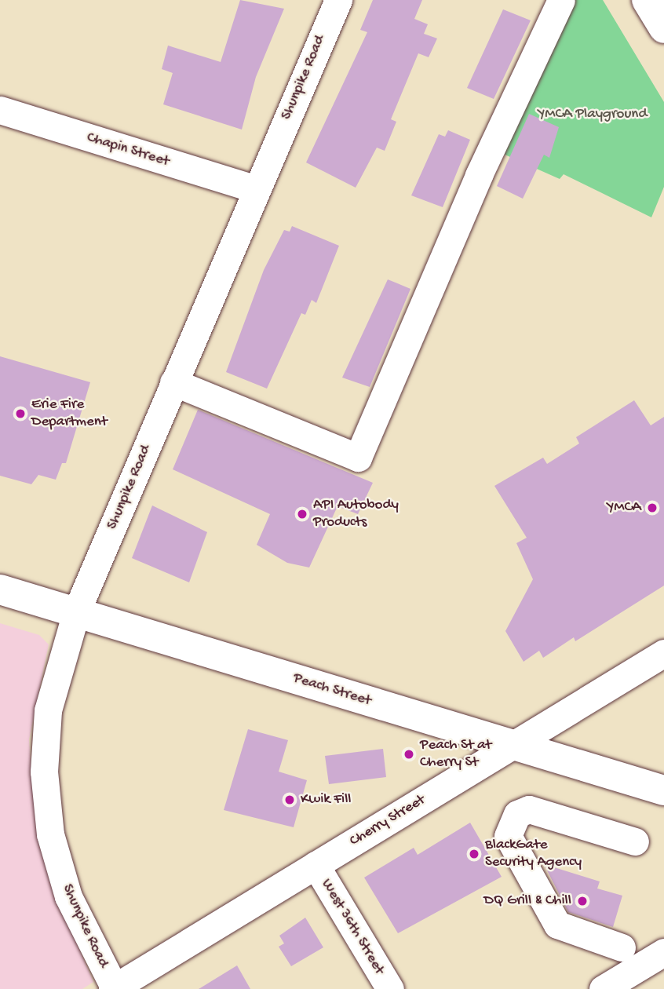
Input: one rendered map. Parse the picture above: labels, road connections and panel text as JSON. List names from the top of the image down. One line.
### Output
{"streets":{"main road":["Peach Street"],"street":["Shunpike Road","Chapin Street","Cherry Street","West 36th Street"]},"crossings":[["Shunpike Road","Chapin Street"],["Shunpike Road","Peach Street"],["Shunpike Road","Cherry Street"],["Peach Street","Cherry Street"],["Cherry Street","West 36th Street"]],"parks":["YMCA Playground"],"places":["Erie Fire Department","YMCA","API Autobody Products","Peach St at Cherry St","Kwik Fill","BlackGate Security Agency","DQ Grill & Chill"]}
